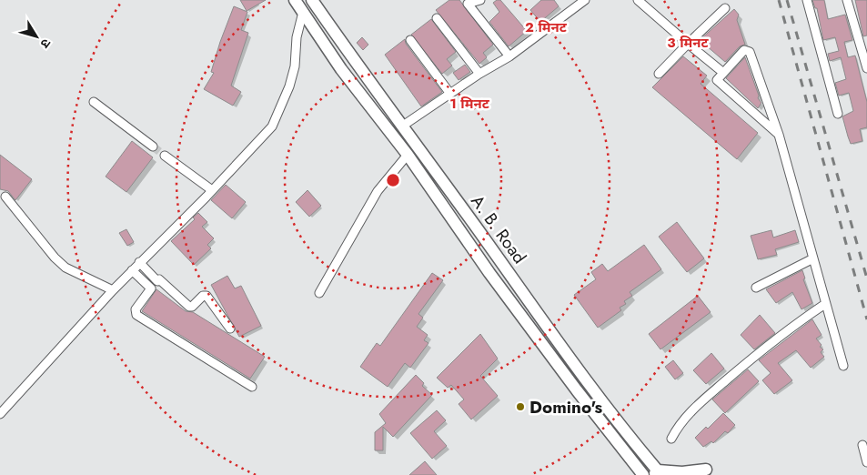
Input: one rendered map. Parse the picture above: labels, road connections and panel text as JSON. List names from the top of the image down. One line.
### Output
{"streets":{"main road":["A. B. Road"]},"places":["Domino's"],"north":"bottom right","rings":["2 मिनट","3 मिनट","1 मिनट"]}
